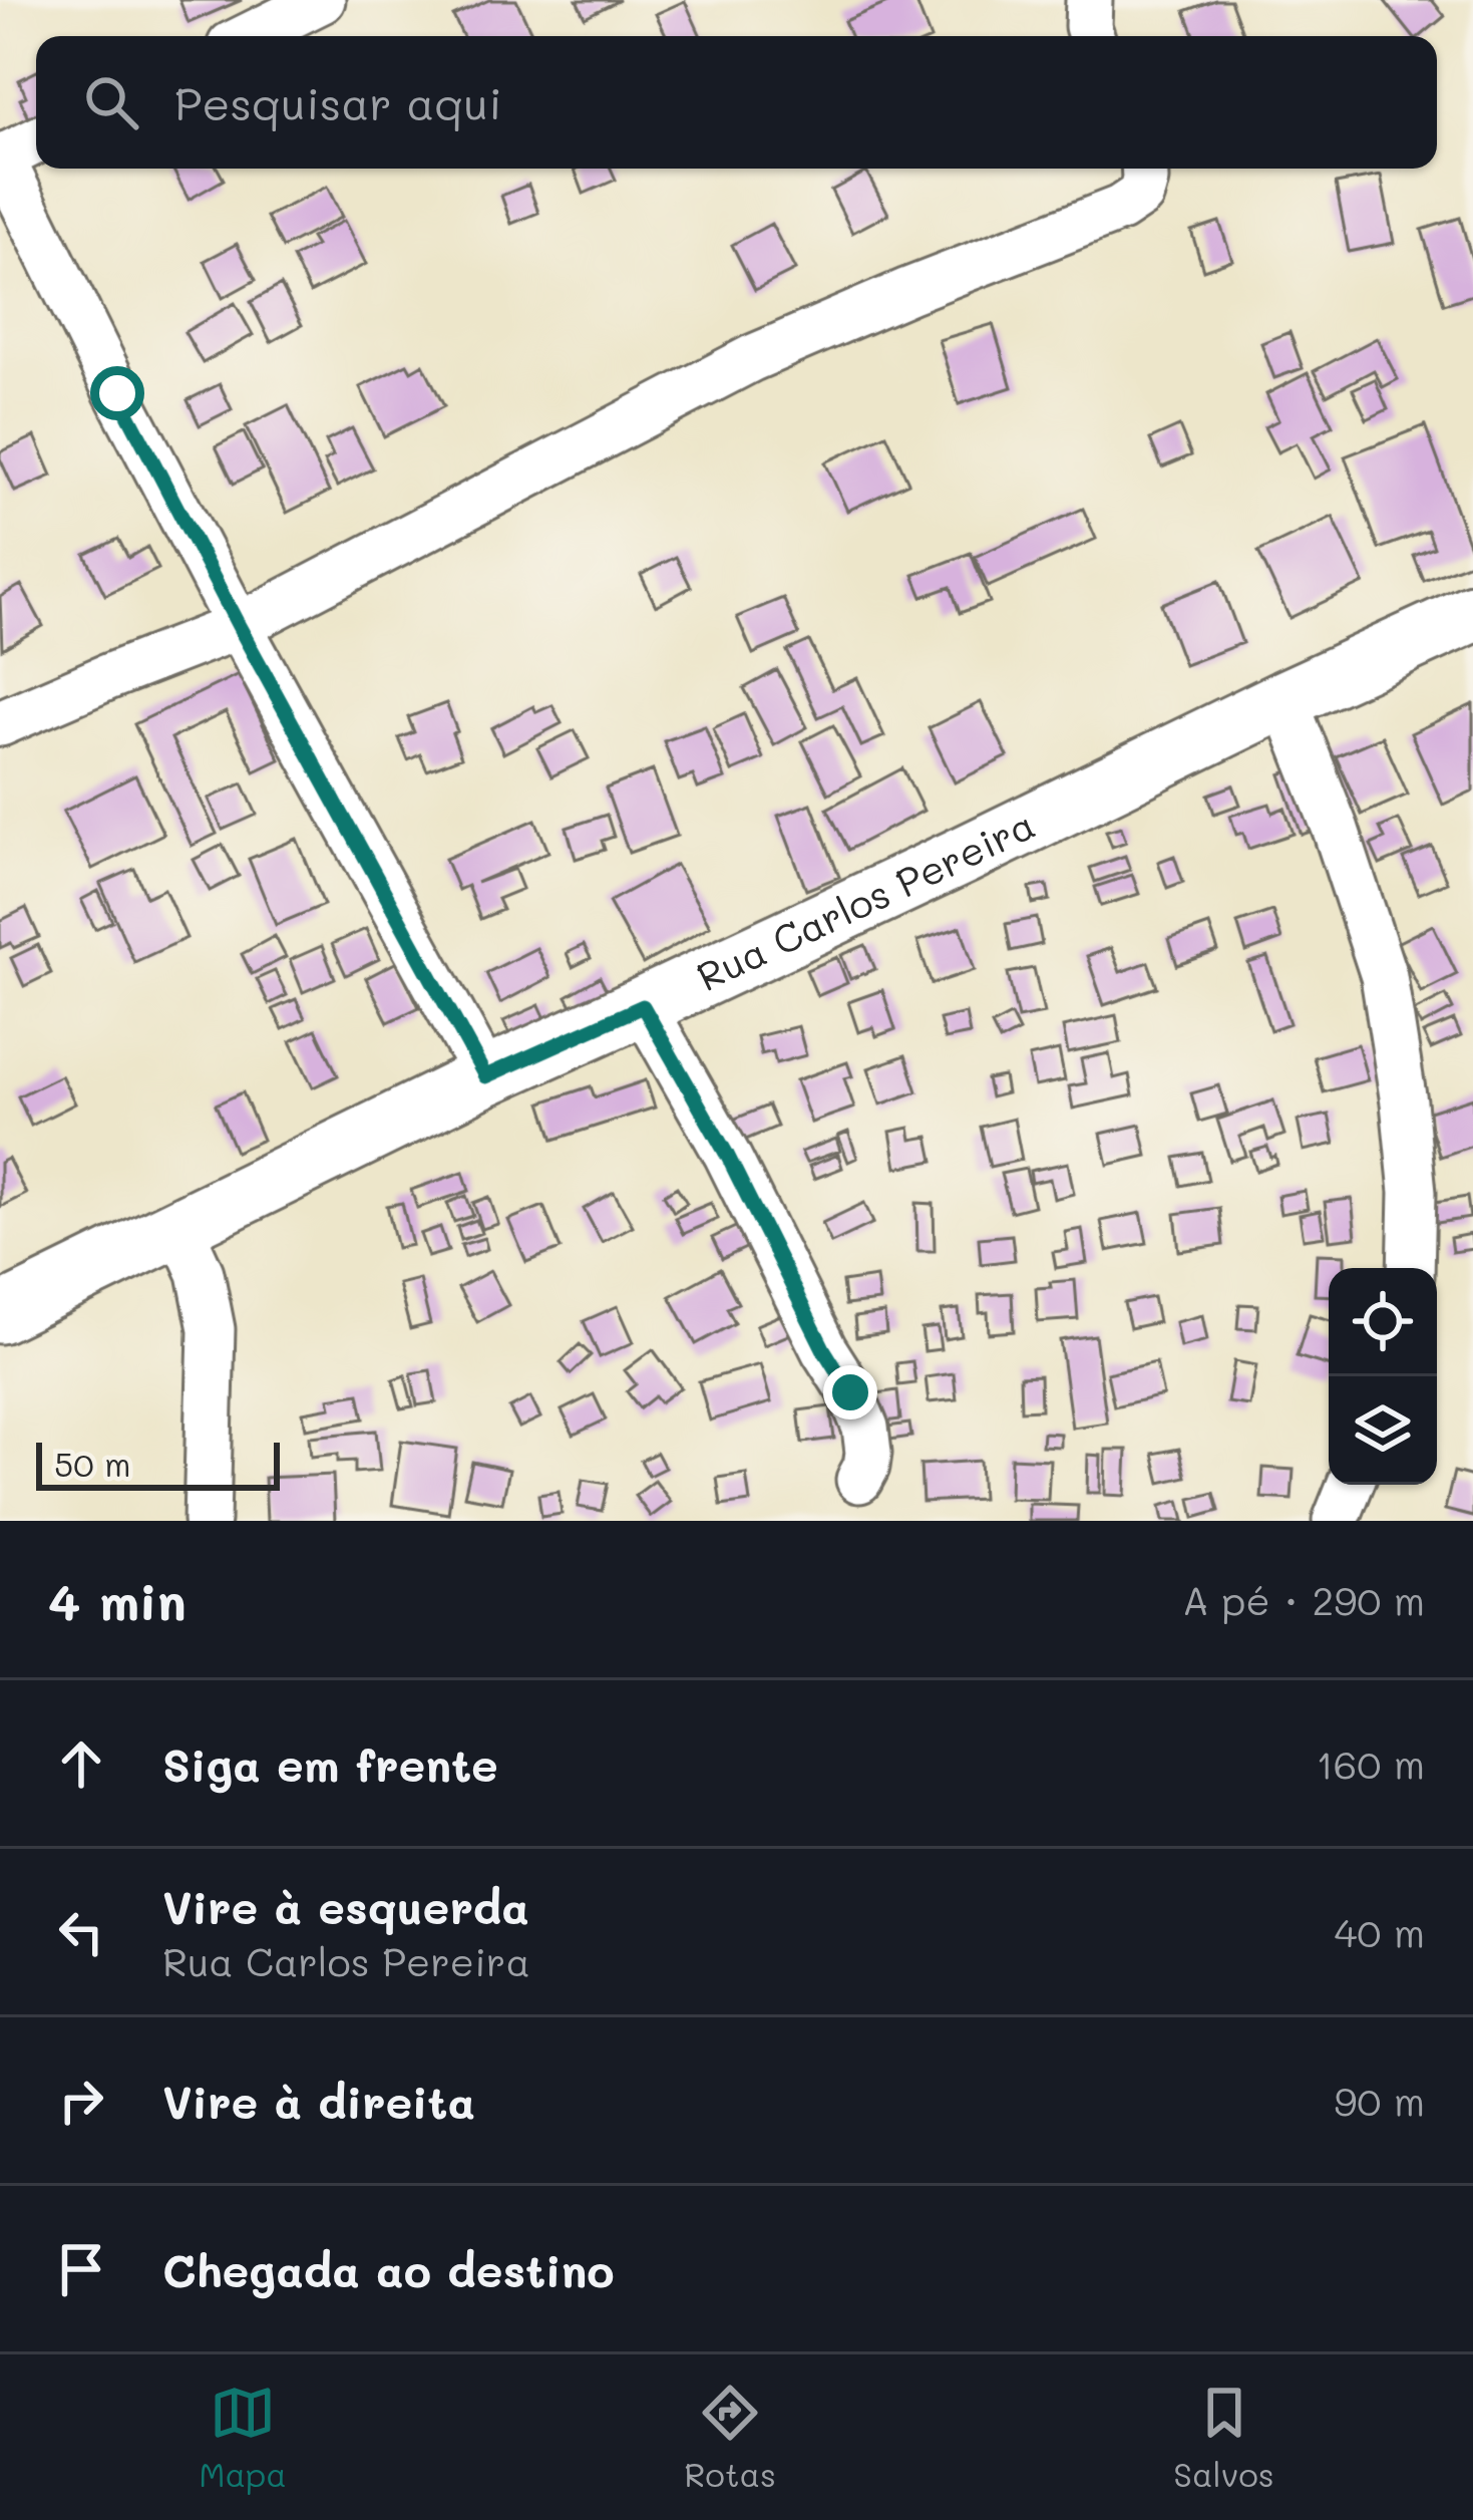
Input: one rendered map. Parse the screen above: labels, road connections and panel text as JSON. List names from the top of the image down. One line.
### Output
{"streets":{"main road":["Rua Carlos Pereira"]},"scale_bar":"50 m","page":{"search":"Pesquisar aqui","scale":"50 m","heading":["4 min","A pé · 290 m"],"list":[["Siga em frente","160 m"],["Vire à esquerda","Rua Carlos Pereira","40 m"],["Vire à direita","90 m"],"Chegada ao destino"],"nav":["Mapa","Rotas","Salvos"]}}
